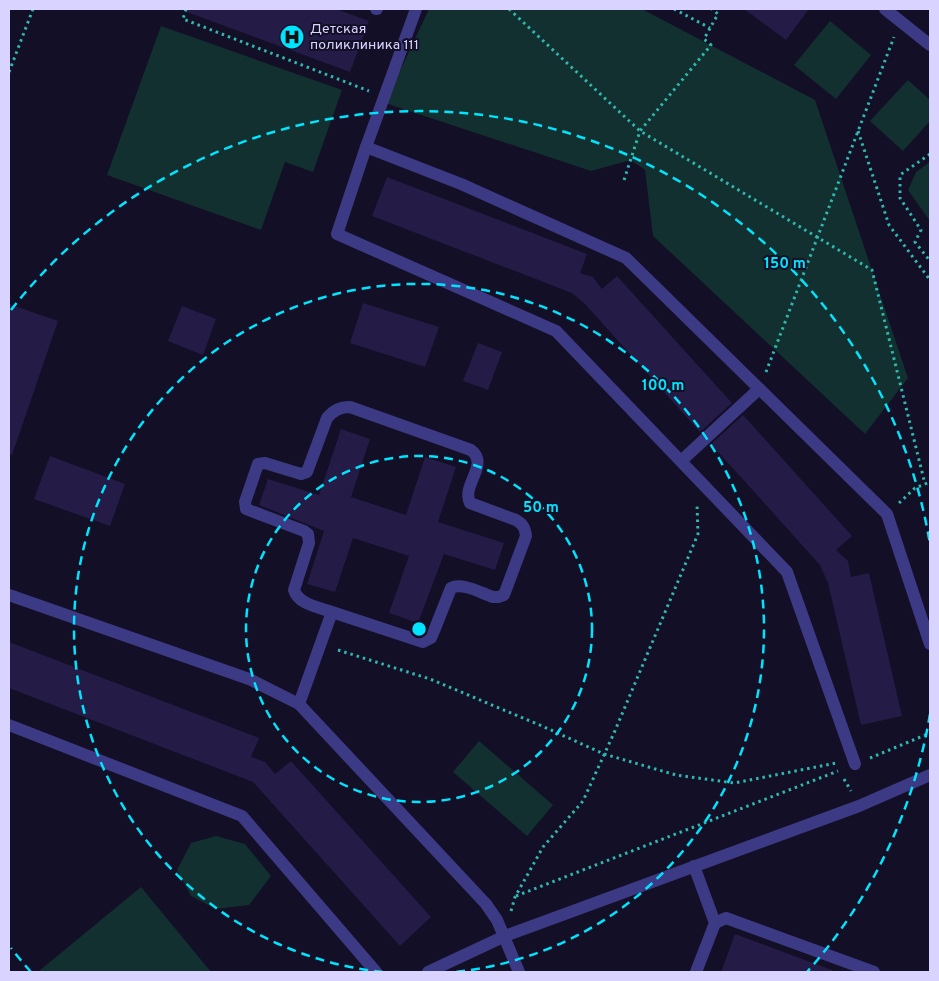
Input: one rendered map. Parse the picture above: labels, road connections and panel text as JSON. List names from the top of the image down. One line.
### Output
{"places":{"hospital":["Детская поликлиника 111"]},"rings":["150 m","100 m","50 m"]}
